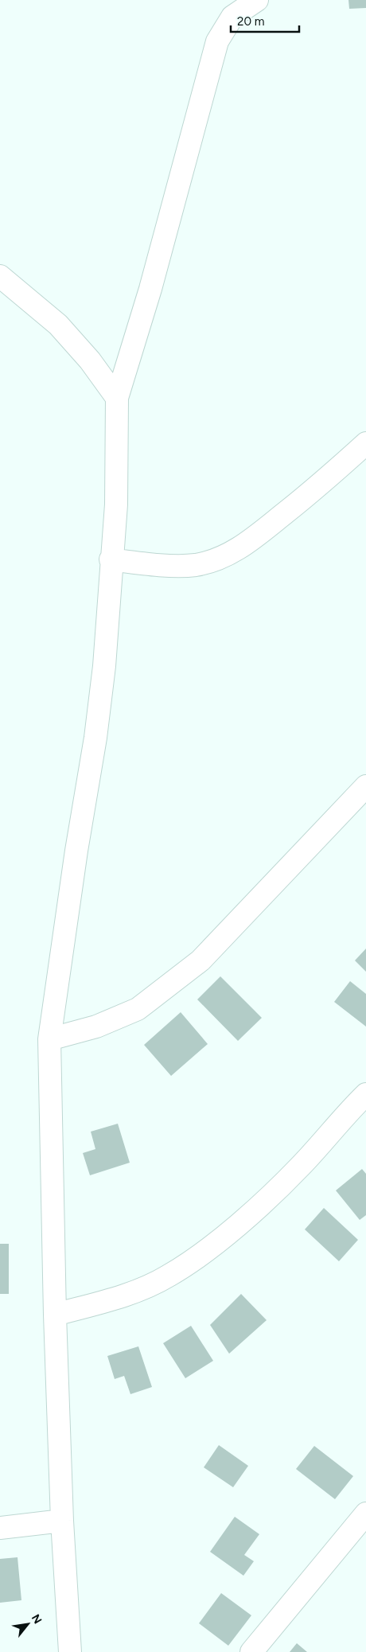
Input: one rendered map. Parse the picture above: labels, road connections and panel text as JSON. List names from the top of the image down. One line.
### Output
{"scale_bar":"20 m","north":"top right"}
